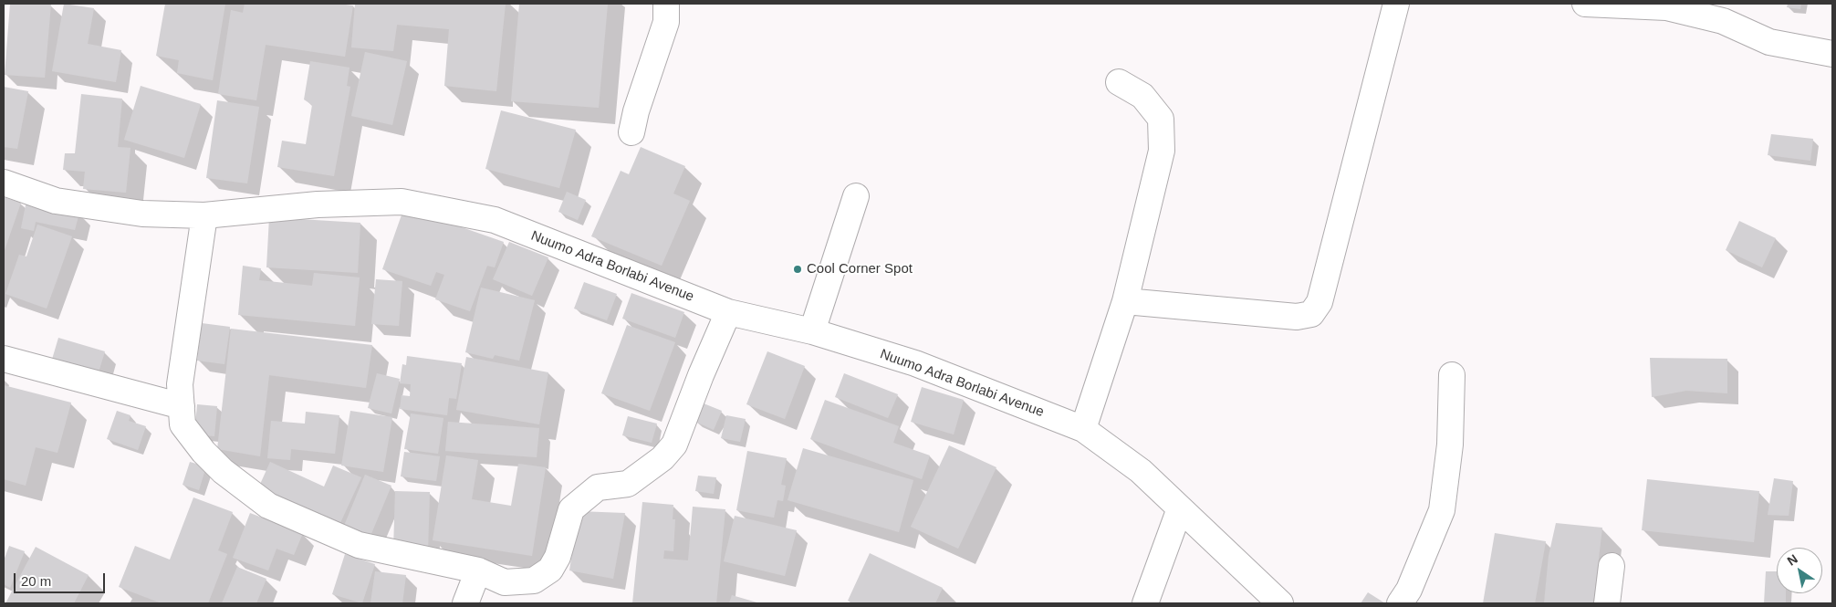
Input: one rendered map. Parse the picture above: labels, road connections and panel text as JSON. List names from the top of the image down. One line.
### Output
{"streets":{"street":["Nuumo Adra Borlabi Avenue"]},"places":["Cool Corner Spot"],"scale_bar":"20 m","north":"top left"}
